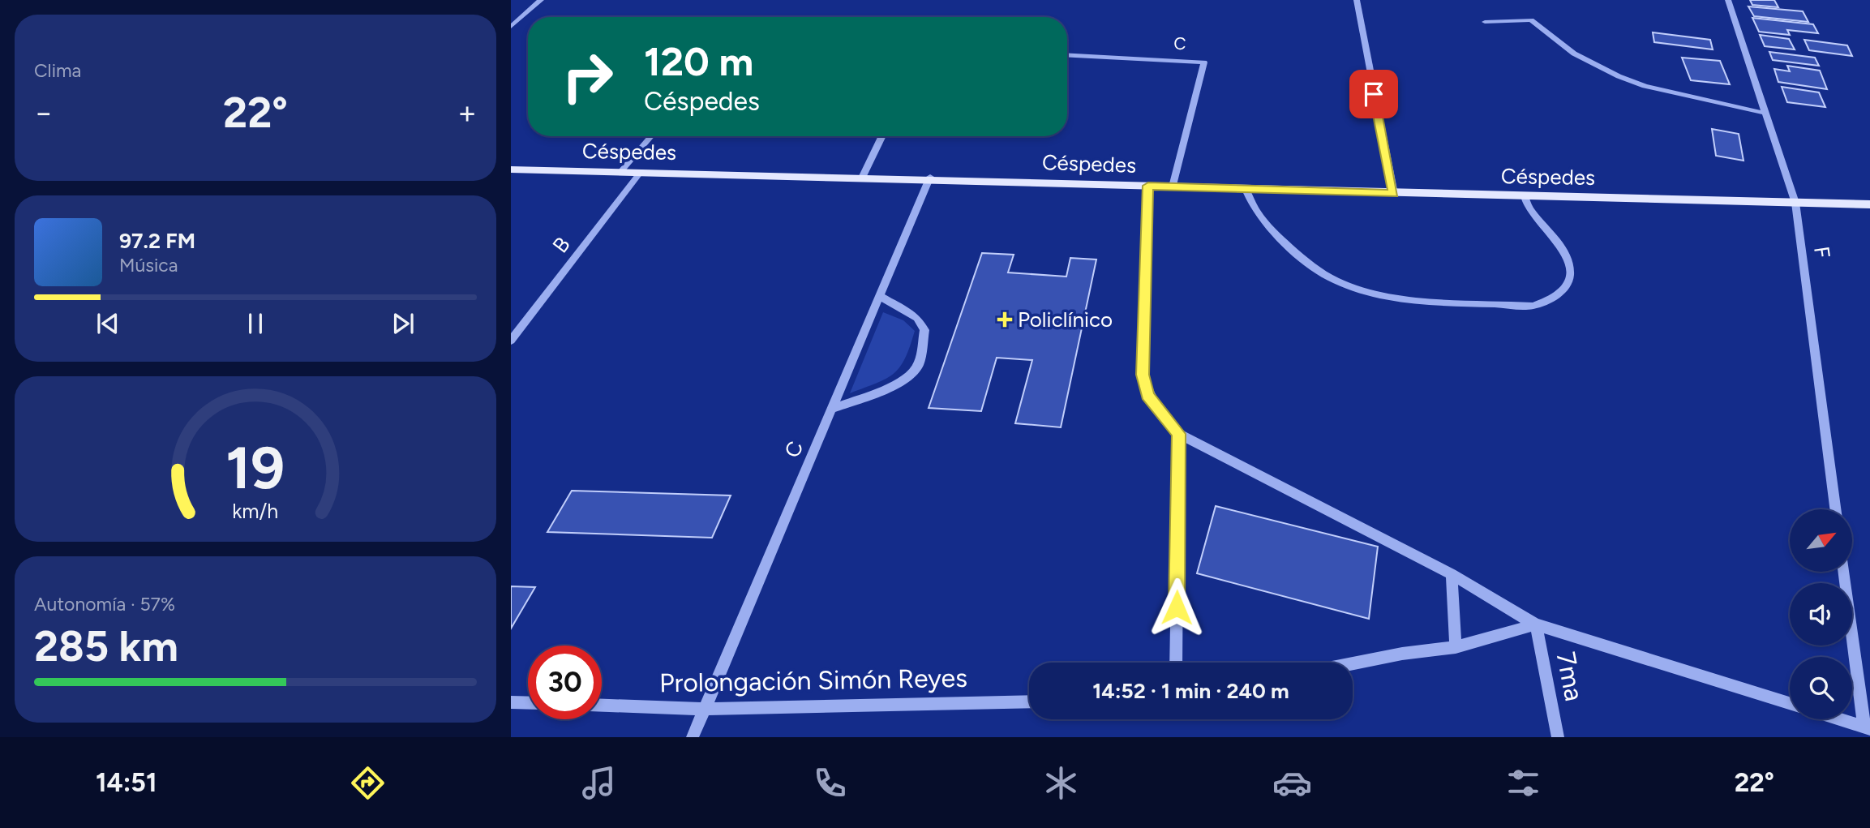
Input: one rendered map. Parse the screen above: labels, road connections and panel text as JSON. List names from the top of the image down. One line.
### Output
{"streets":{"main road":["Céspedes"],"street":["C","B","F","7ma","Prolongación Simón Reyes"]},"crossings":[["C","Céspedes"],["C","Prolongación Simón Reyes"],["Céspedes","B"],["Céspedes","F"]],"places":{"health":["Policlínico"]},"north":"top right","page":{"tile":["Clima",["Autonomía · 57%","285 km"]],"turn":["120 m","Céspedes"],"heat":["−","22°","+"],"song":["97.2 FM","Música"],"limit":"30","trip":"14:52 · 1 min · 240 m","tabs":["14:51","22°"],"gauge":["19","km/h"]}}
